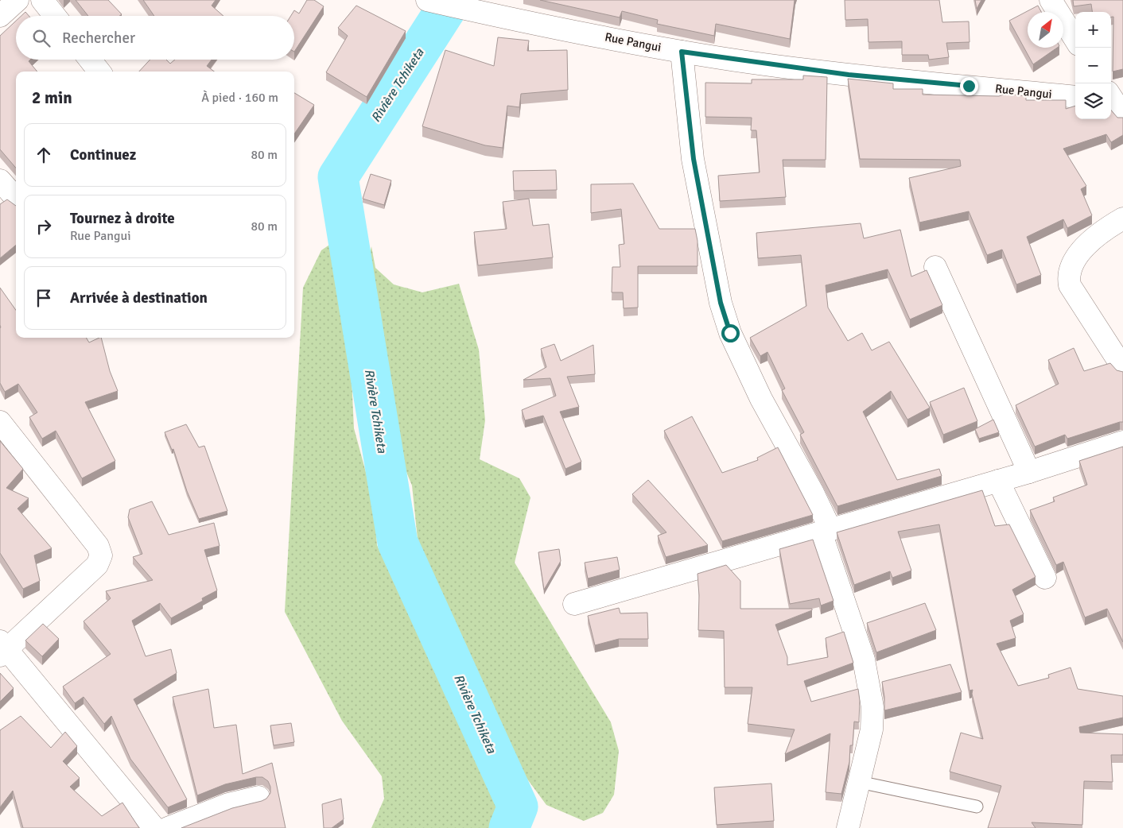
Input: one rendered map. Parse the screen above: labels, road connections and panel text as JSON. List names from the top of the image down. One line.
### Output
{"streets":{"street":["Rue Pangui"]},"water":["Rivière Tchiketa"],"north":"top right","page":{"map_buttons":["+","−"],"search":"Rechercher","heading":["2 min","À pied · 160 m"],"list":[["Continuez","80 m"],["Tournez à droite","Rue Pangui","80 m"],"Arrivée à destination"]}}
